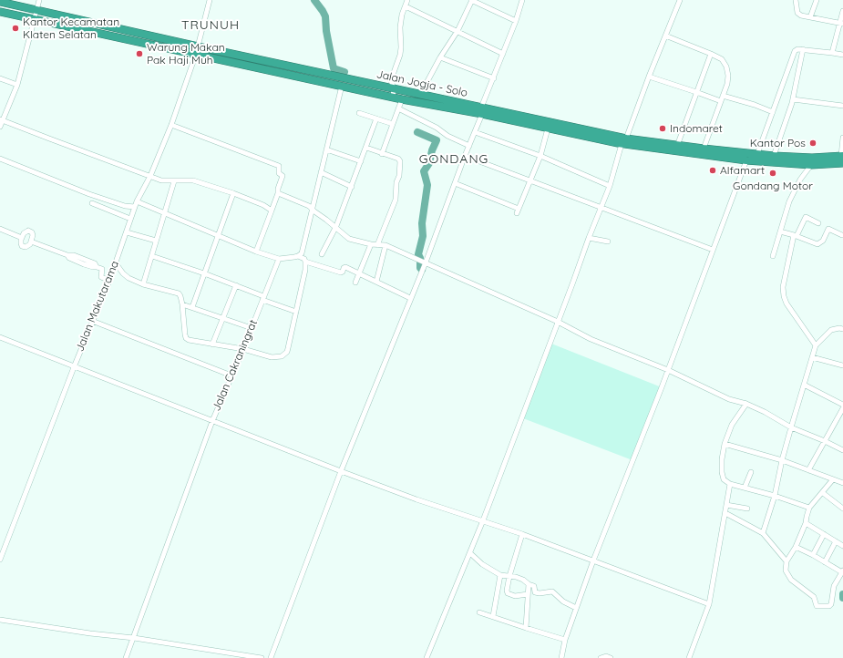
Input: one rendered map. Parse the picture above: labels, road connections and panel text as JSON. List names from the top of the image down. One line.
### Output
{"streets":{"highway":["Jalan Jogja - Solo"],"street":["Jalan Makutarama","Jalan Cakraningrat"]},"crossings":[["Jalan Jogja - Solo","Jalan Makutarama"]],"districts":["TRUNUH","GONDANG"],"places":["Kantor Kecamatan Klaten Selatan","Warung Makan Pak Haji Muh","Indomaret","Kantor Pos","Alfamart","Gondang Motor"]}
